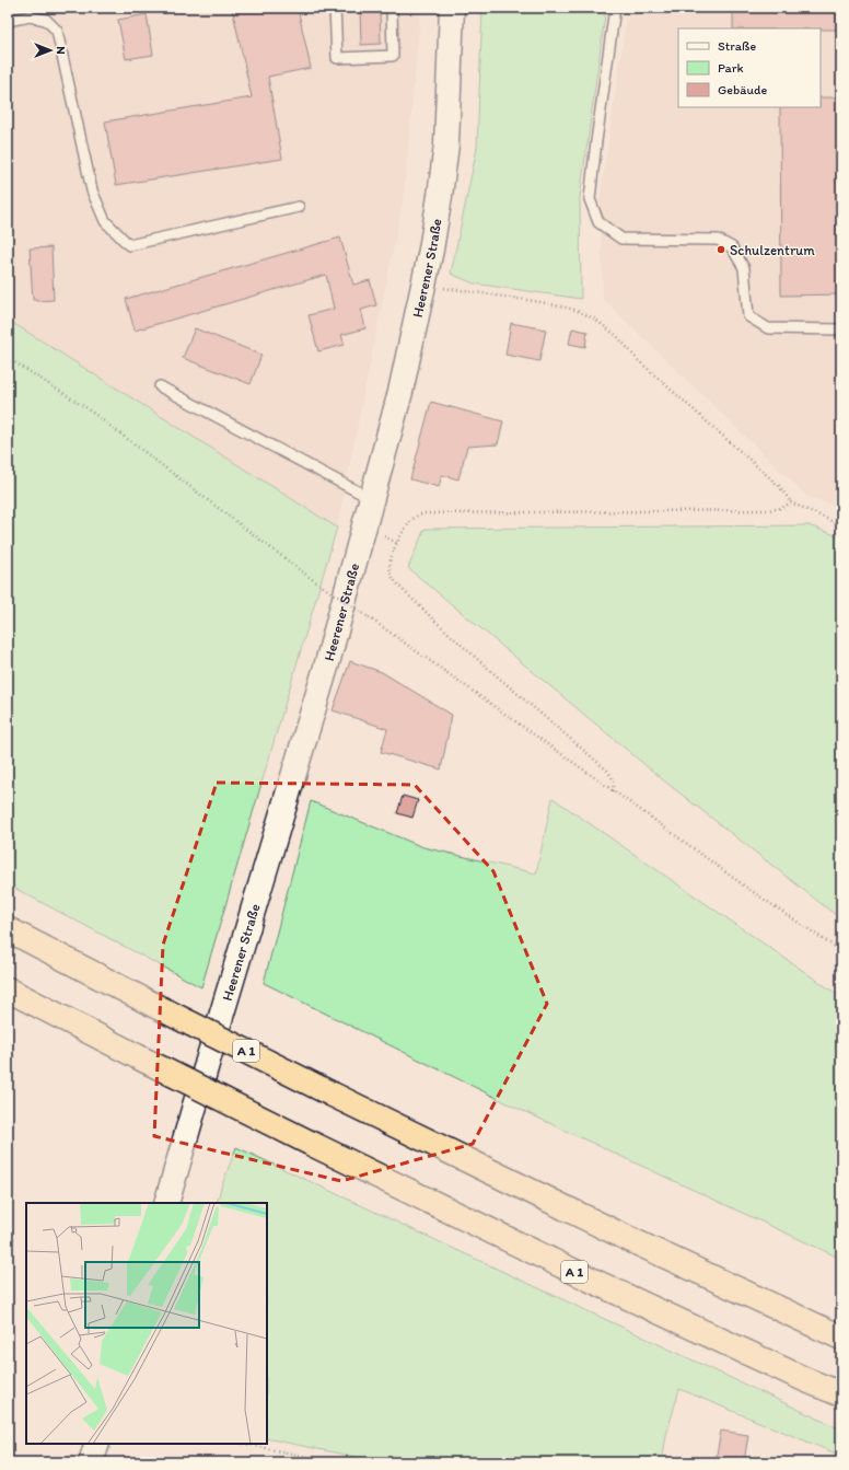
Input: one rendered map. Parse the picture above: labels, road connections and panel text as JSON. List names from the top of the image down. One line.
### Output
{"streets":{"highway":["A 1"],"main road":["Heerener Straße"]},"places":["Schulzentrum"],"legend":["Straße","Park","Gebäude"],"north":"right"}
